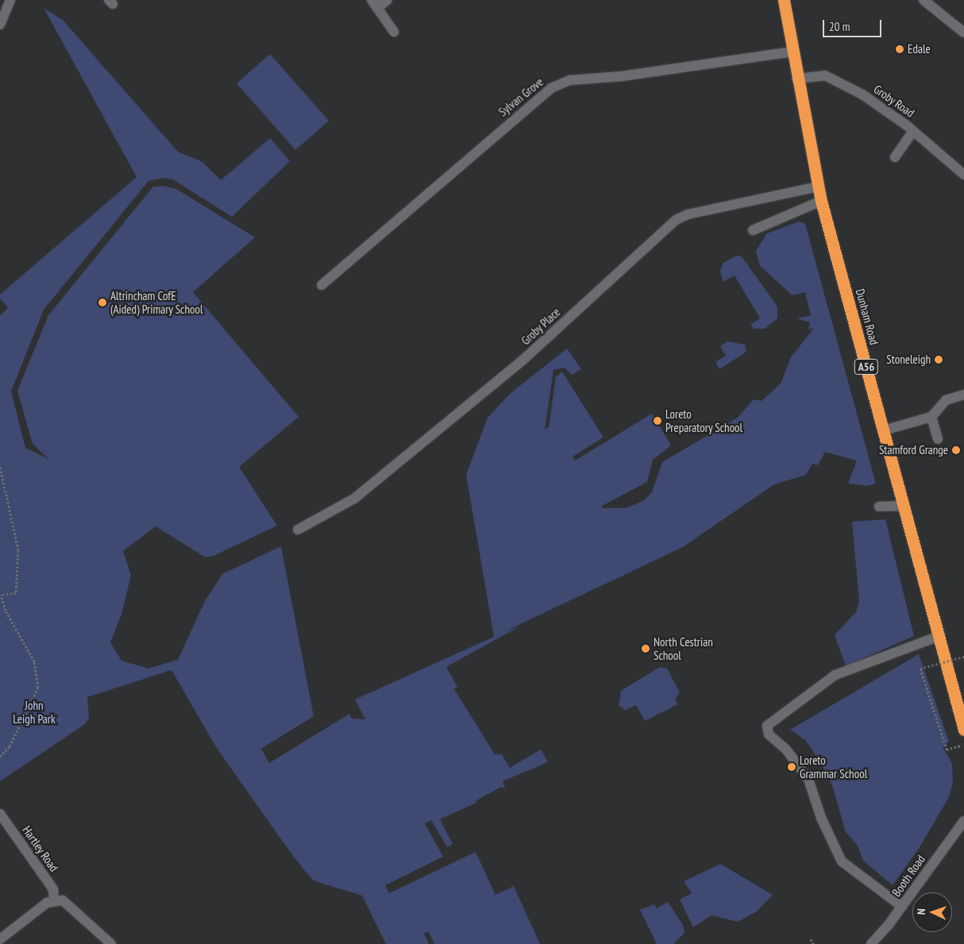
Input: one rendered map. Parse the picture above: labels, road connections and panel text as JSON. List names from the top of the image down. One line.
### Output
{"streets":{"highway":["Dunham Road","A56"],"street":["Sylvan Grove","Groby Road","Groby Place","Hartley Road","Booth Road"]},"crossings":[["Sylvan Grove","Dunham Road"],["Groby Road","Dunham Road"],["Dunham Road","Groby Place"]],"parks":["John Leigh Park"],"places":["Edale","Altrincham CofE (Aided) Primary School","Stoneleigh","Loreto Preparatory School","Stamford Grange","North Cestrian School","Loreto Grammar School"],"scale_bar":"20 m","north":"left"}
